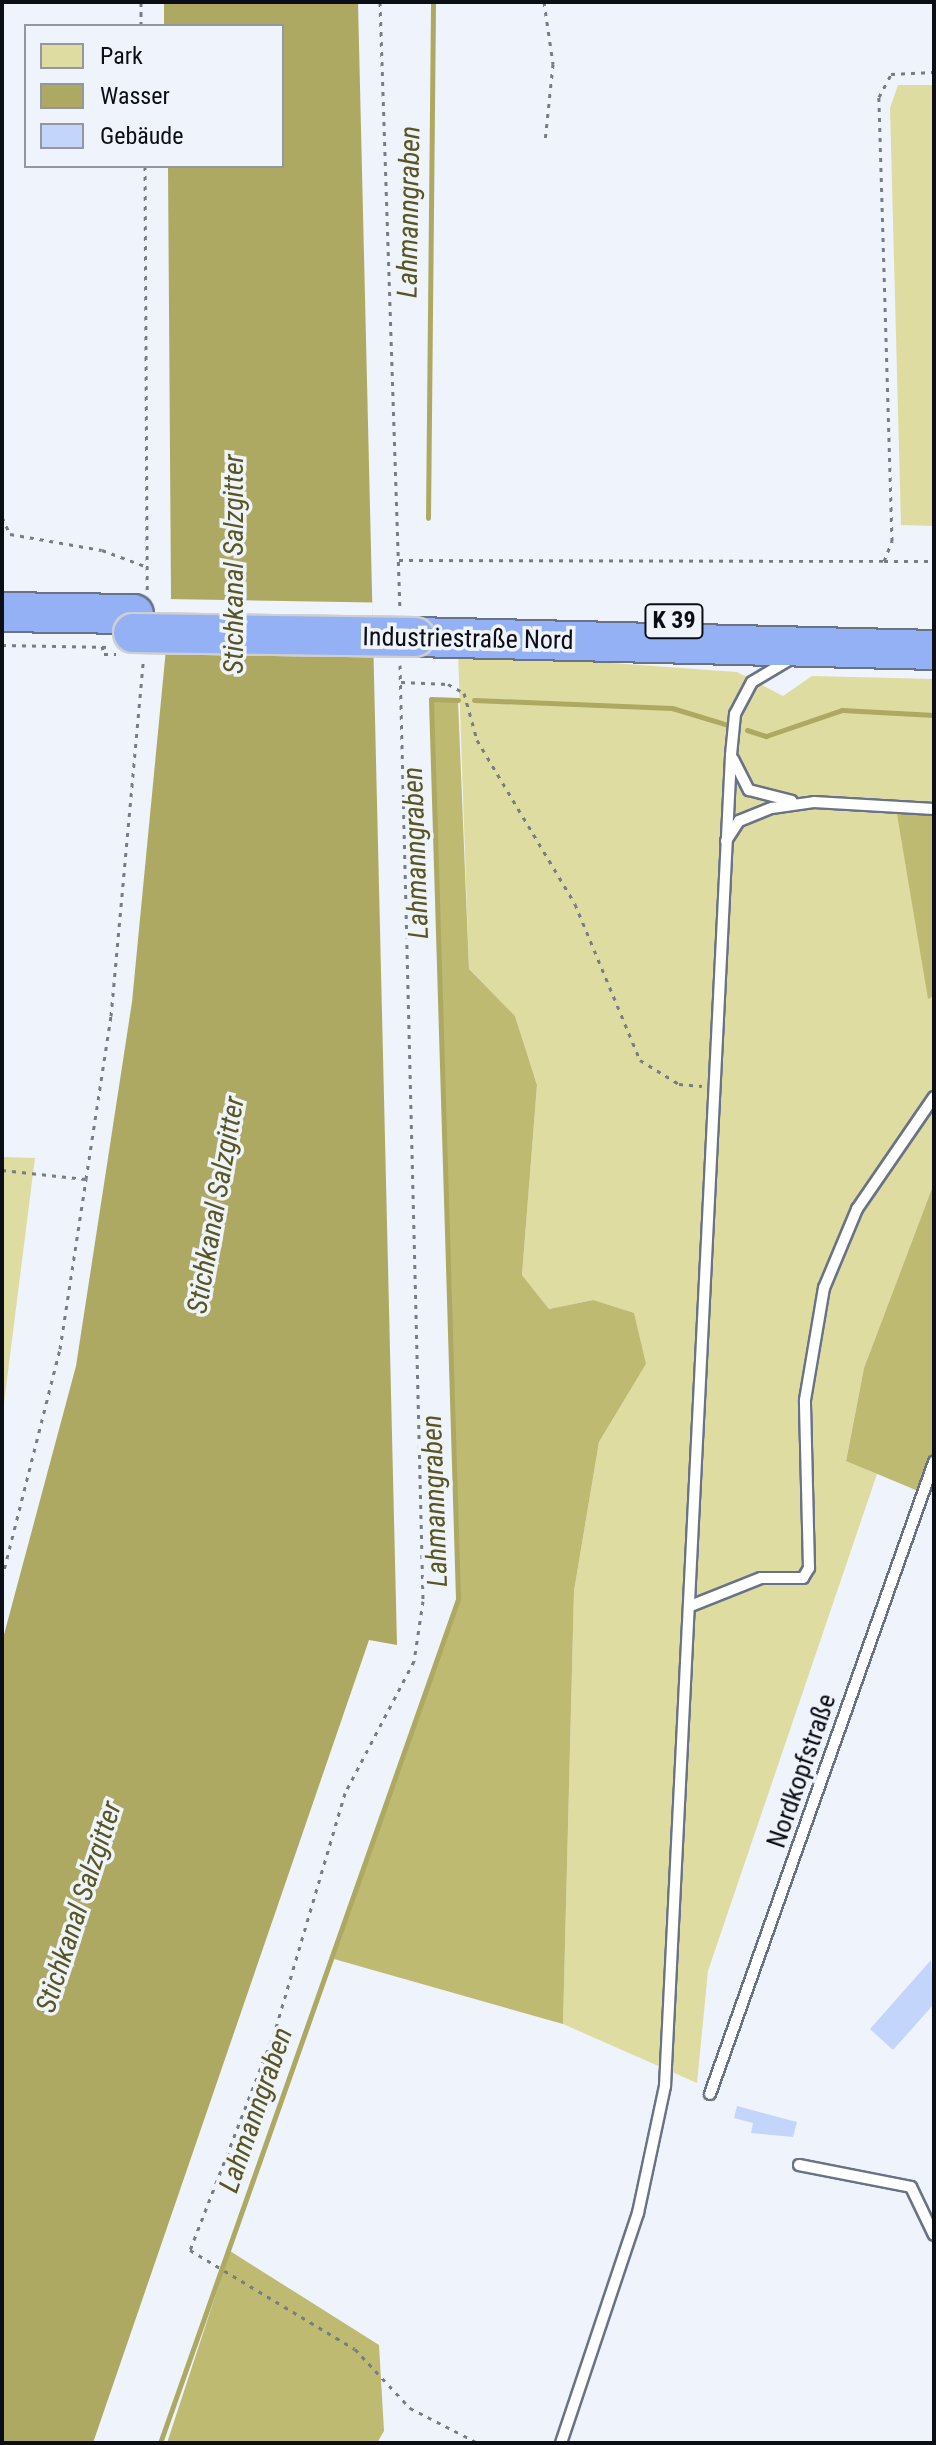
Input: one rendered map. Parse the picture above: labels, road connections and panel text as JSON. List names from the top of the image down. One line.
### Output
{"streets":{"highway":["K 39","Industriestraße Nord"],"lane":["Nordkopfstraße"]},"water":["Lahmanngraben","Stichkanal Salzgitter"],"legend":["Park","Wasser","Gebäude"]}
